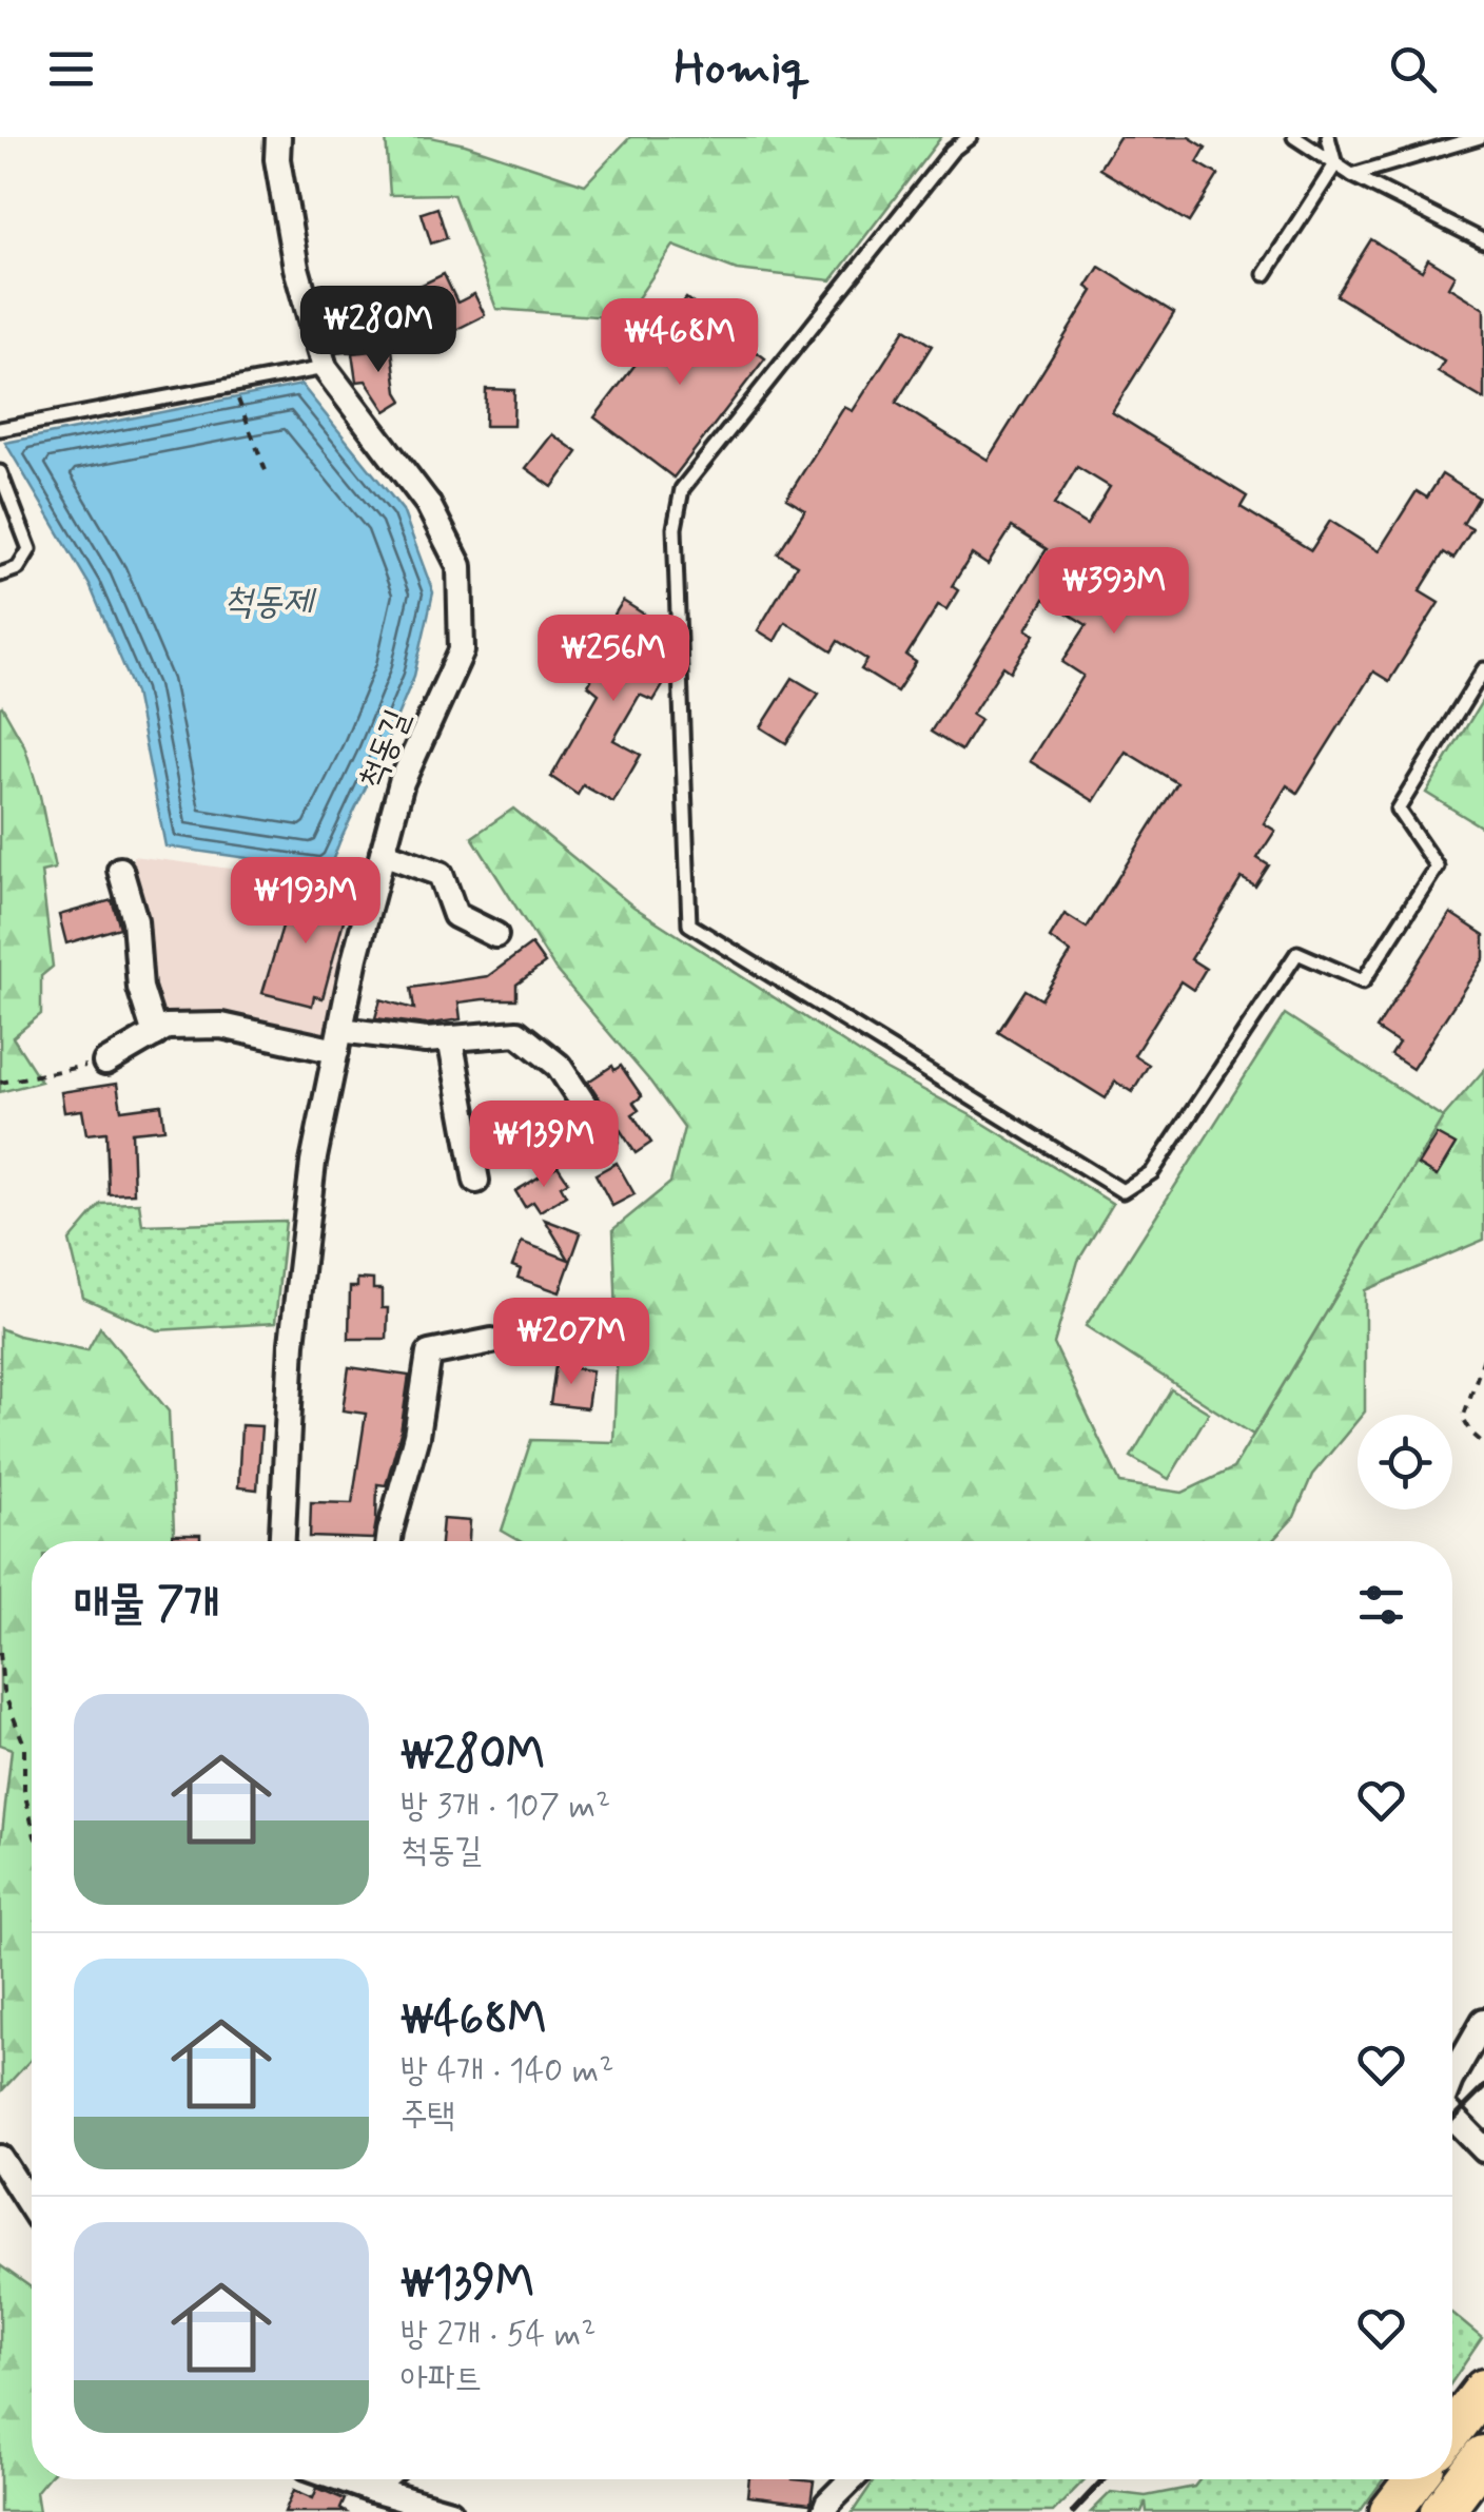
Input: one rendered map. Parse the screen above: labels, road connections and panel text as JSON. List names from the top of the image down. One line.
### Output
{"streets":{"street":["척동길"]},"water":["척동제"],"page":{"header":"Homiq","price":["₩280M","₩468M","₩393M","₩256M","₩193M","₩139M","₩207M"],"heading":"매물 7개","list":[{"name":"₩280M","note":"방 3개 · 107 m² · 척동길"},{"name":"₩468M","note":"방 4개 · 140 m² · 주택"},{"name":"₩139M","note":"방 2개 · 54 m² · 아파트"}]}}
